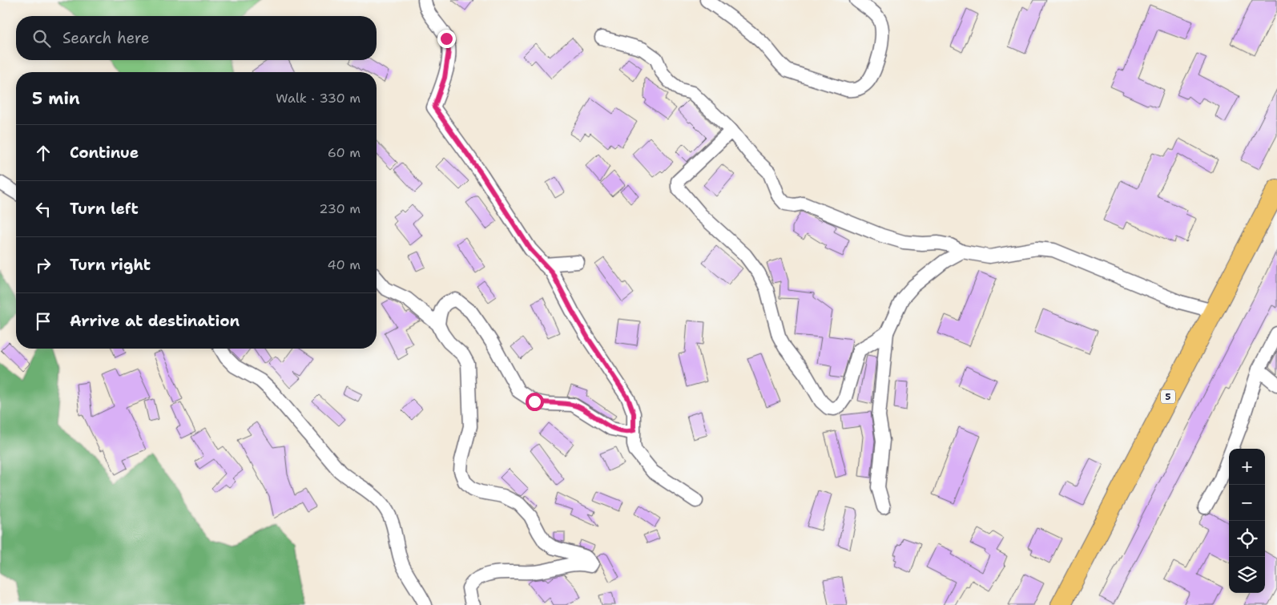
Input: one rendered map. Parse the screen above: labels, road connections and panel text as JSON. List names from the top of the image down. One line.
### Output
{"streets":{"highway":["5"]},"page":{"search":"Search here","heading":["5 min","Walk · 330 m"],"list":[["Continue","60 m"],["Turn left","230 m"],["Turn right","40 m"],"Arrive at destination"],"map_buttons":["+","−"]}}
